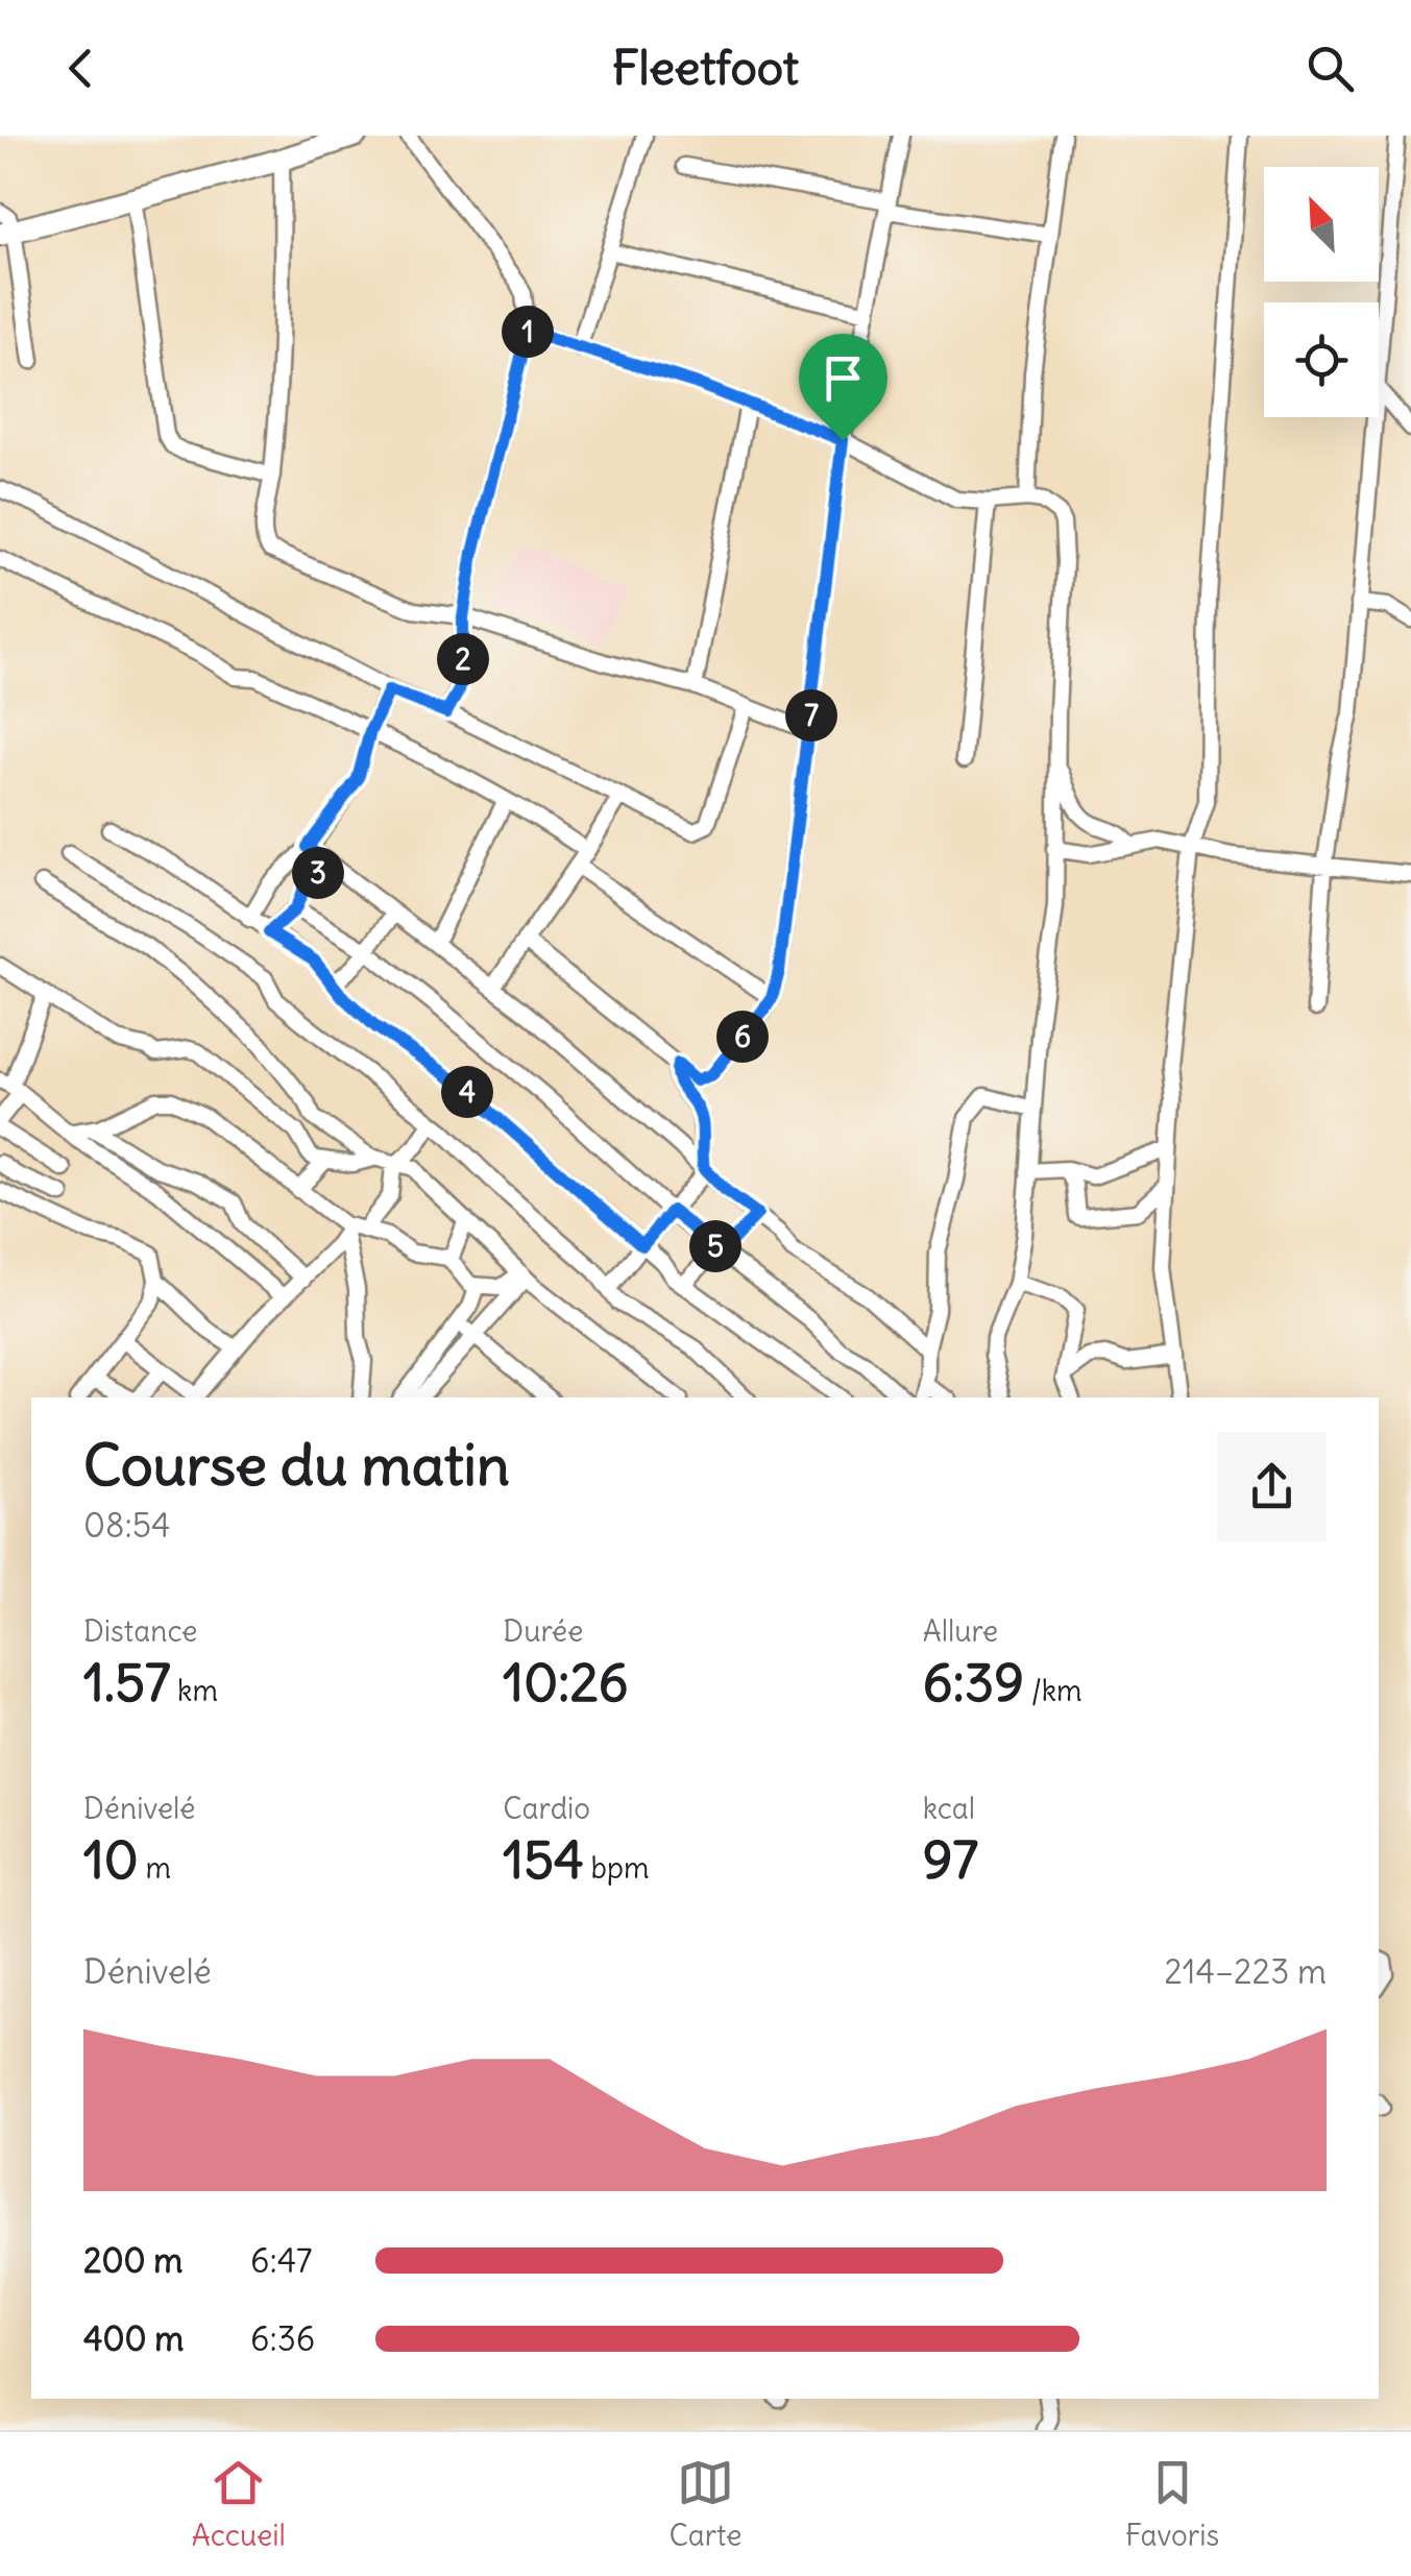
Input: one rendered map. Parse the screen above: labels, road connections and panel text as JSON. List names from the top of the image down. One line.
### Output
{"north":"top left","page":{"header":"Fleetfoot","pins":["1","2","7","3","6","4","5"],"heading":["Course du matin","08:54"],"stats":[["Distance","1.57 km"],["Durée","10:26"],["Allure","6:39 /km"],["Dénivelé","10 m"],["Cardio","154 bpm"],["kcal","97"]],"chart":["Dénivelé","214–223 m"],"list":[{"name":"200 m","note":"6:47"},{"name":"400 m","note":"6:36"}],"tabs":["Accueil","Carte","Favoris"]}}
